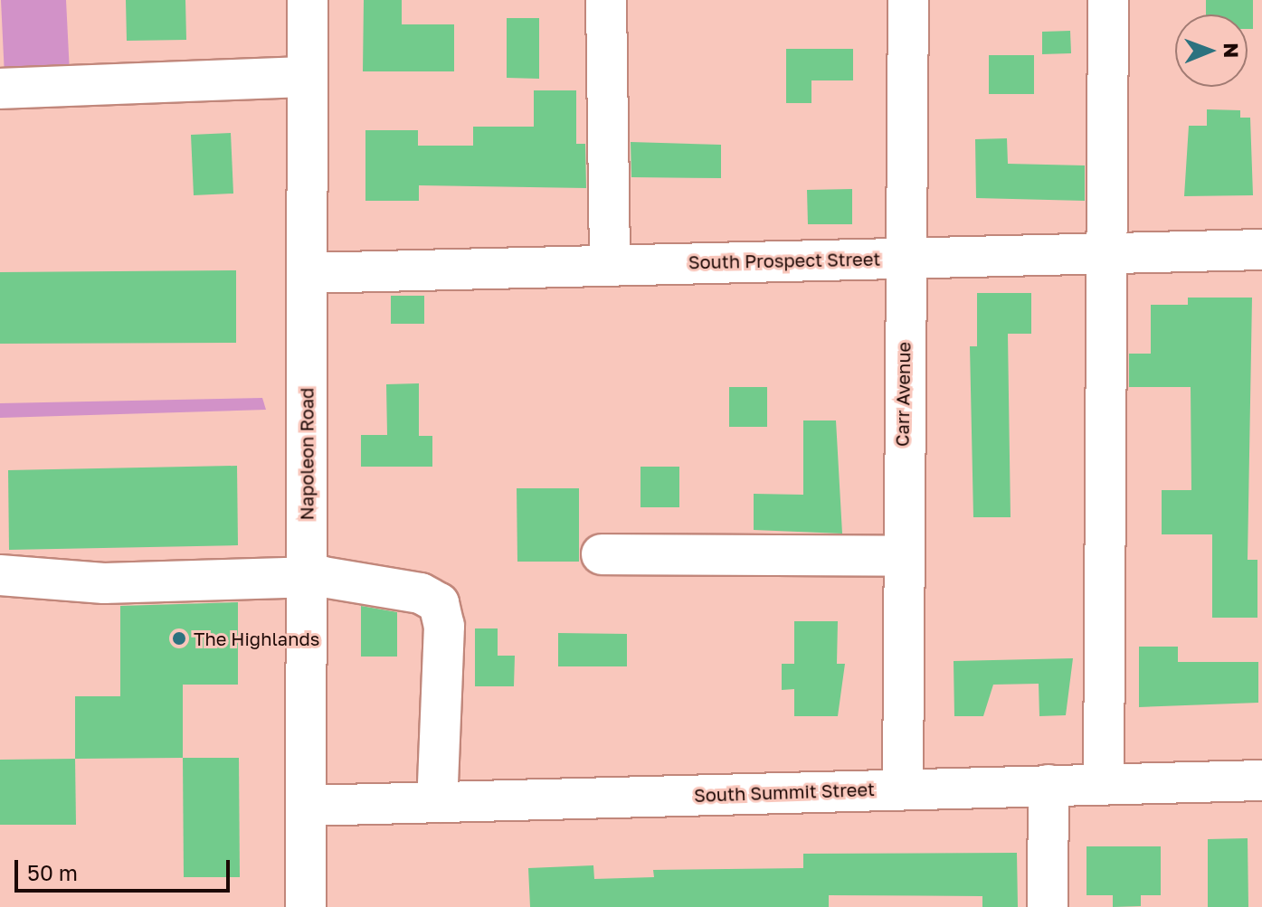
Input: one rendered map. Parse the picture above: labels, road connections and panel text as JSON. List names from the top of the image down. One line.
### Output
{"streets":{"street":["South Prospect Street","Carr Avenue","Napoleon Road","South Summit Street"]},"crossings":[["South Prospect Street","Carr Avenue"],["South Prospect Street","Napoleon Road"],["Carr Avenue","South Summit Street"],["Napoleon Road","South Summit Street"]],"places":["The Highlands"],"scale_bar":"50 m","north":"right"}
